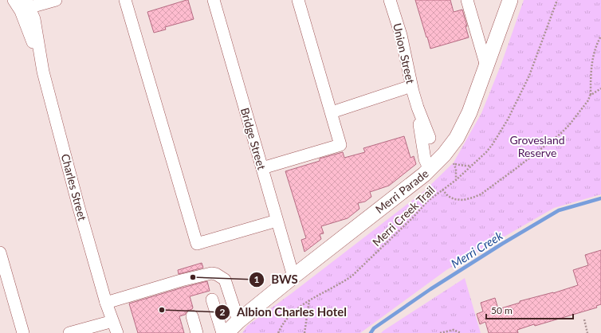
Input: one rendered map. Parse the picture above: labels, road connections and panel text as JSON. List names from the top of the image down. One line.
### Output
{"streets":{"main road":["Merri Parade"],"street":["Union Street","Bridge Street","Charles Street"],"path":["Merri Creek Trail"]},"crossings":[["Union Street","Merri Parade"],["Bridge Street","Merri Parade"]],"water":["Merri Creek"],"parks":["Grovesland Reserve"],"places":["BWS","Albion Charles Hotel"],"scale_bar":"50 m"}
